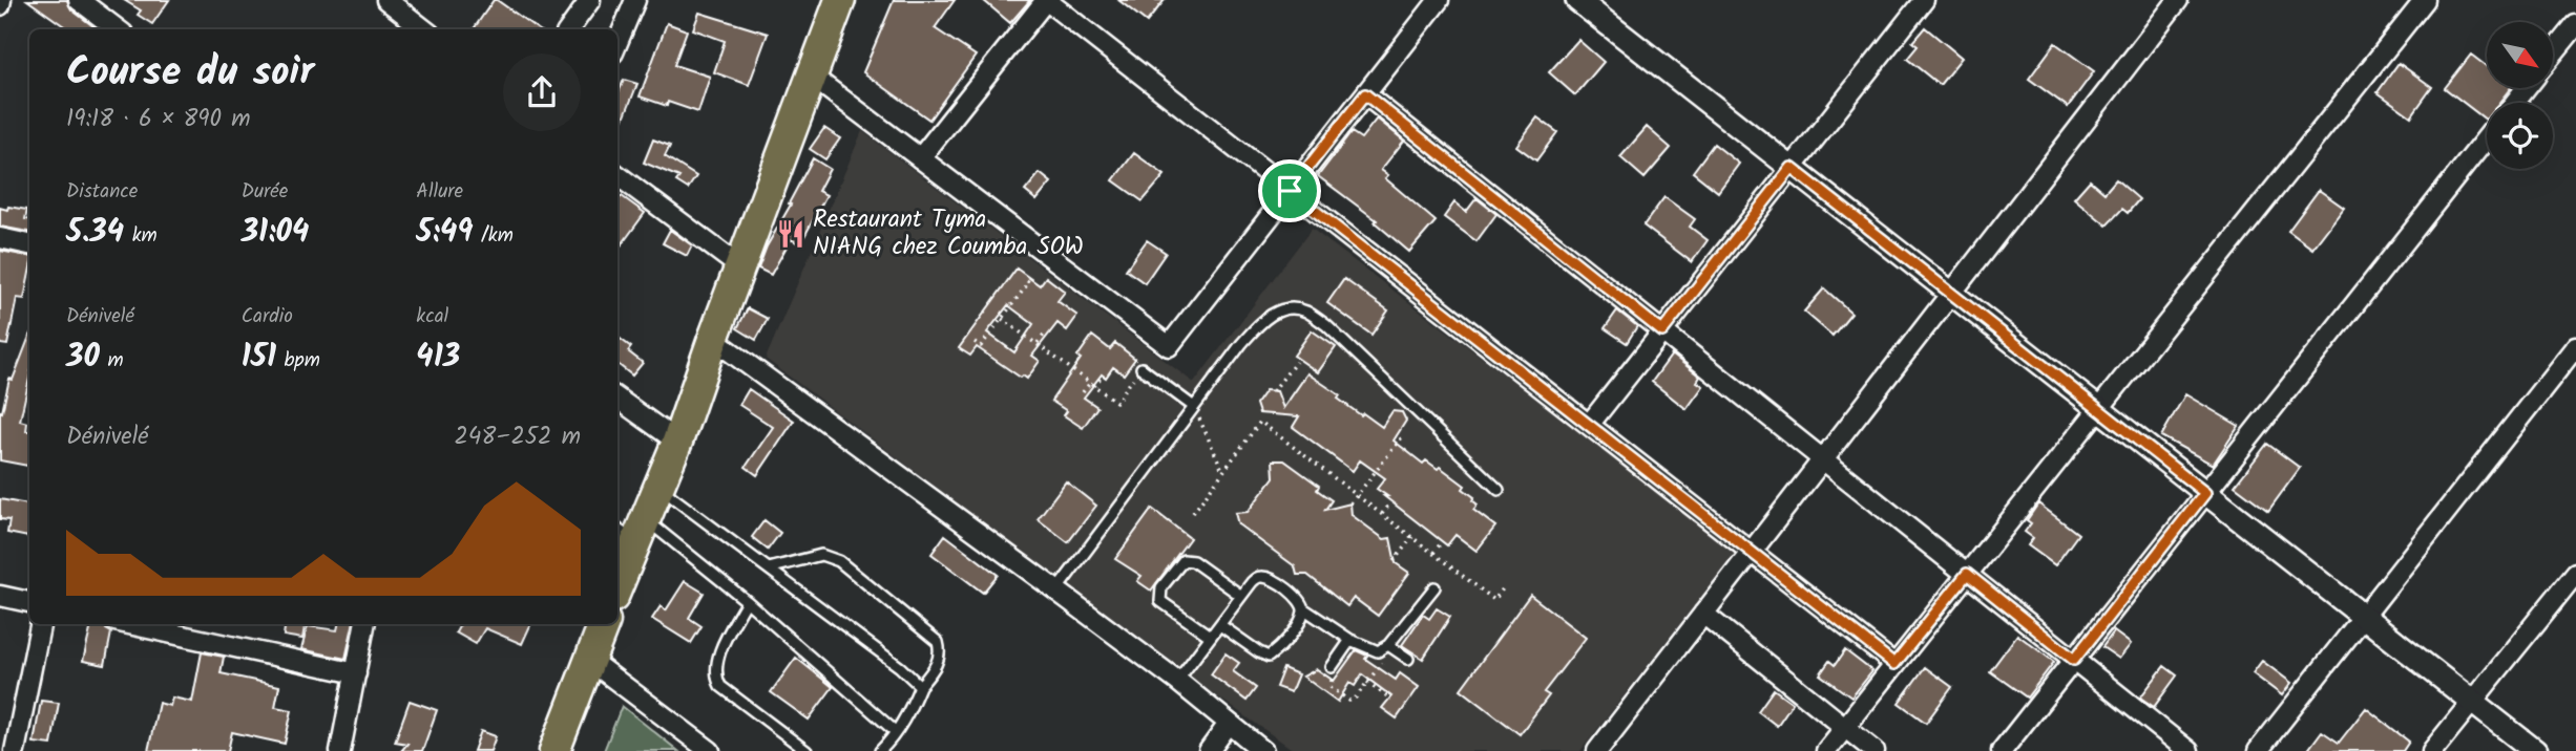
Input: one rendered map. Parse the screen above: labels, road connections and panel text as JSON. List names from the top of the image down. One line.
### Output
{"places":{"restaurant":["Restaurant Tyma NIANG chez Coumba SOW"]},"north":"bottom right","page":{"heading":["Course du soir","19:18 · 6 × 890 m"],"stats":[["Distance","5.34 km"],["Durée","31:04"],["Allure","5:49 /km"],["Dénivelé","30 m"],["Cardio","151 bpm"],["kcal","413"]],"chart":["Dénivelé","248–252 m"]}}
